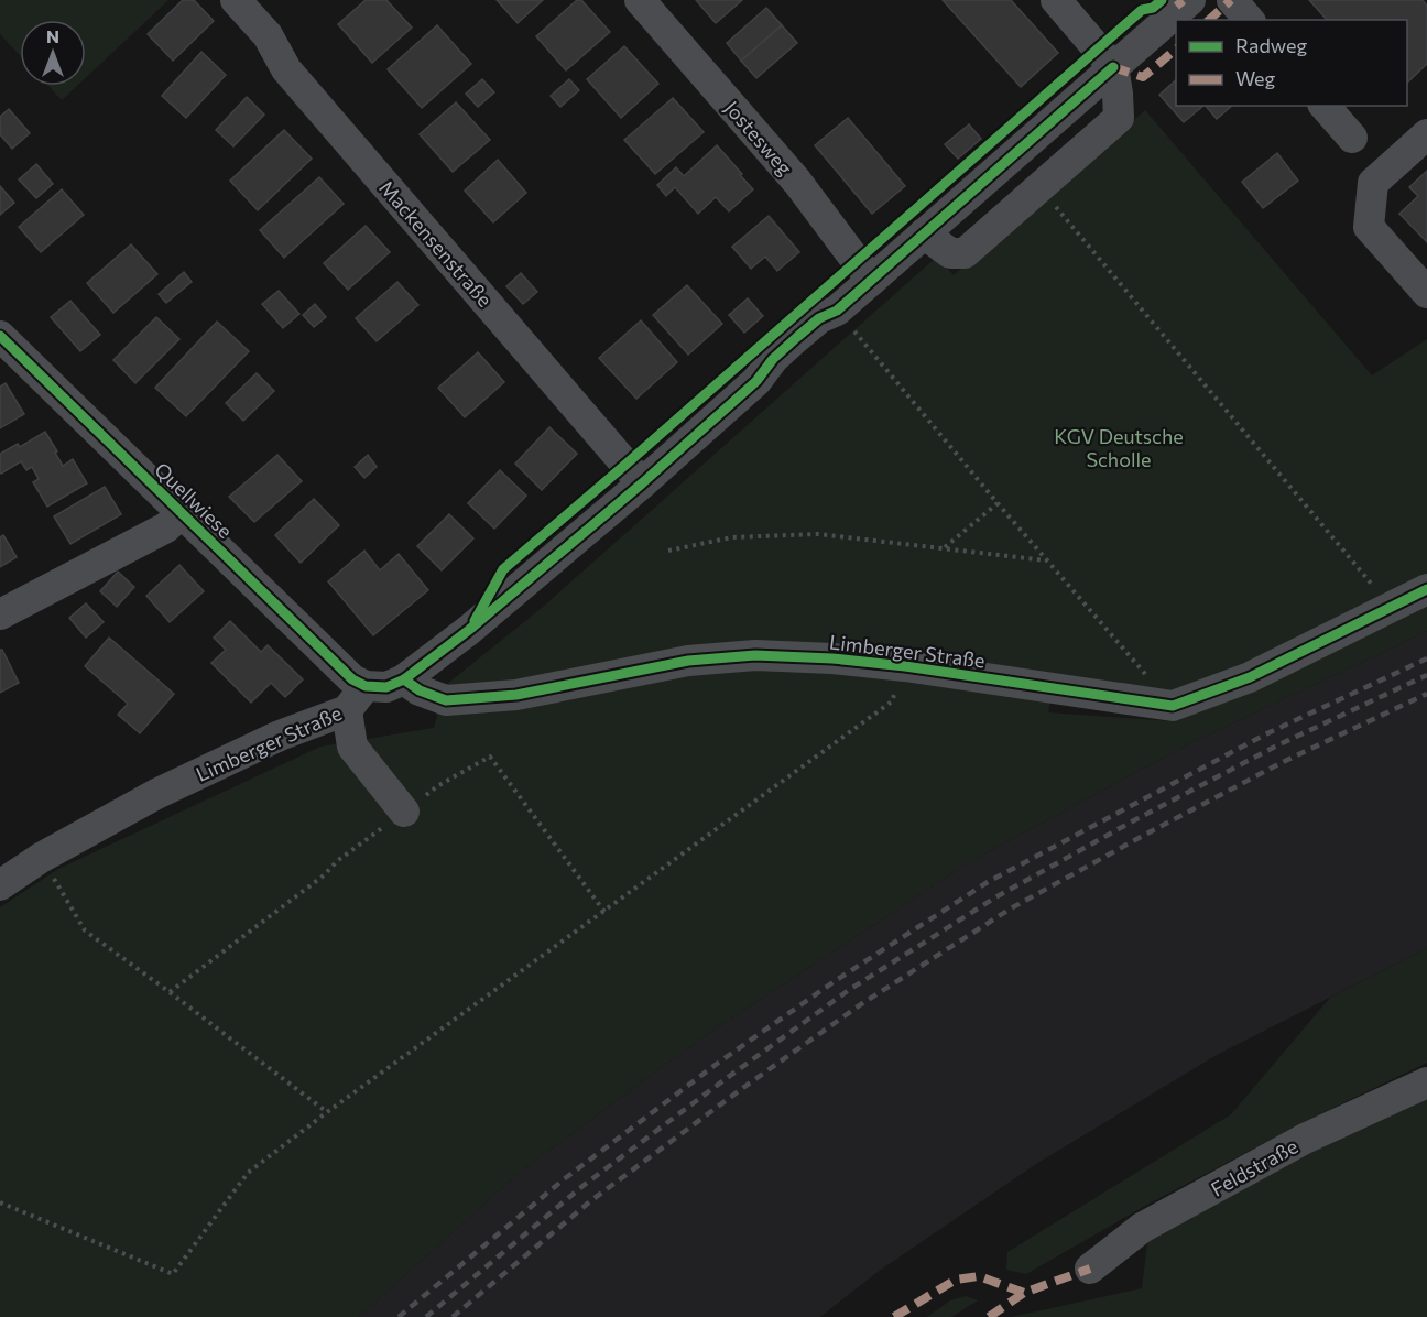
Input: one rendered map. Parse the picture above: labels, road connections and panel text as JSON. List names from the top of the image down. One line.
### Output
{"streets":{"street":["Jostesweg","Mackensenstraße","Quellwiese","Limberger Straße","Feldstraße"]},"crossings":[["Quellwiese","Limberger Straße"]],"parks":["KGV Deutsche Scholle"],"legend":["Radweg","Weg"],"north":"top"}
